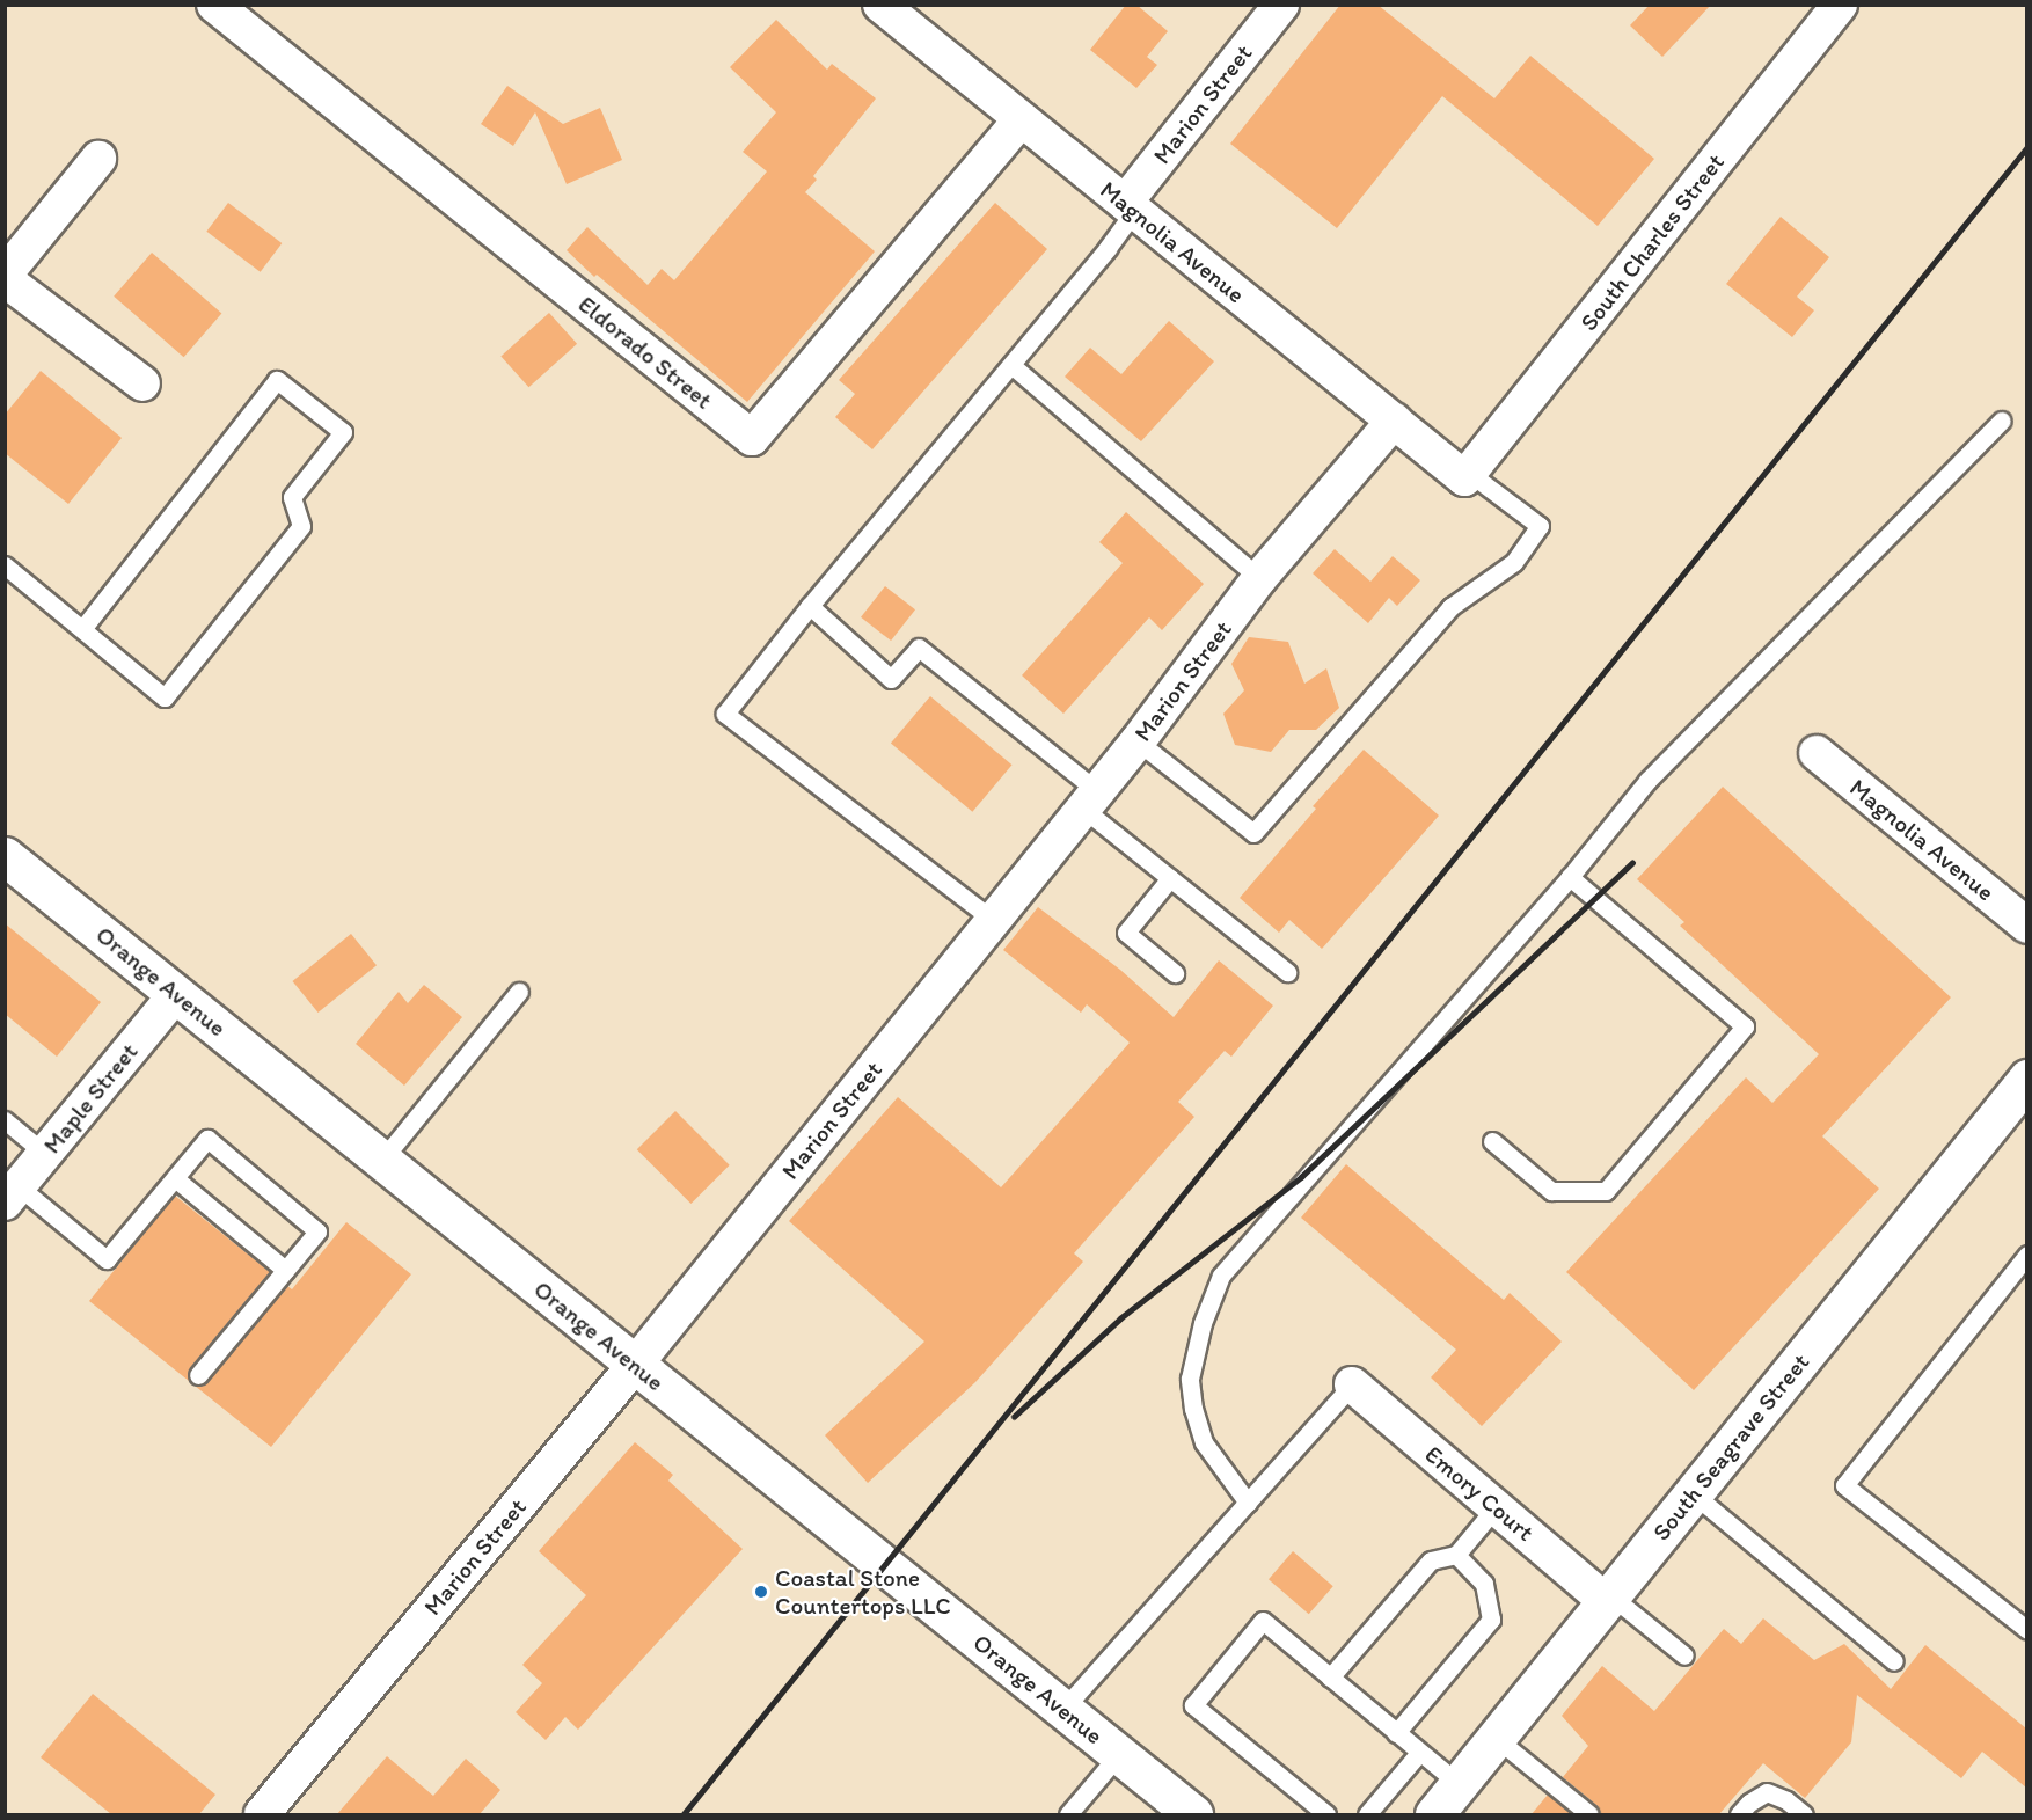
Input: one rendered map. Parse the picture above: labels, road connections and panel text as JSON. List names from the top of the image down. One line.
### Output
{"streets":{"street":["Marion Street","Magnolia Avenue","South Charles Street","Eldorado Street","Orange Avenue","Maple Street","South Seagrave Street","Emory Court"]},"crossings":[["Marion Street","Magnolia Avenue"],["Marion Street","Orange Avenue"],["Magnolia Avenue","South Charles Street"],["Magnolia Avenue","Eldorado Street"],["Orange Avenue","Maple Street"],["South Seagrave Street","Emory Court"]],"places":["Coastal Stone Countertops LLC"]}
